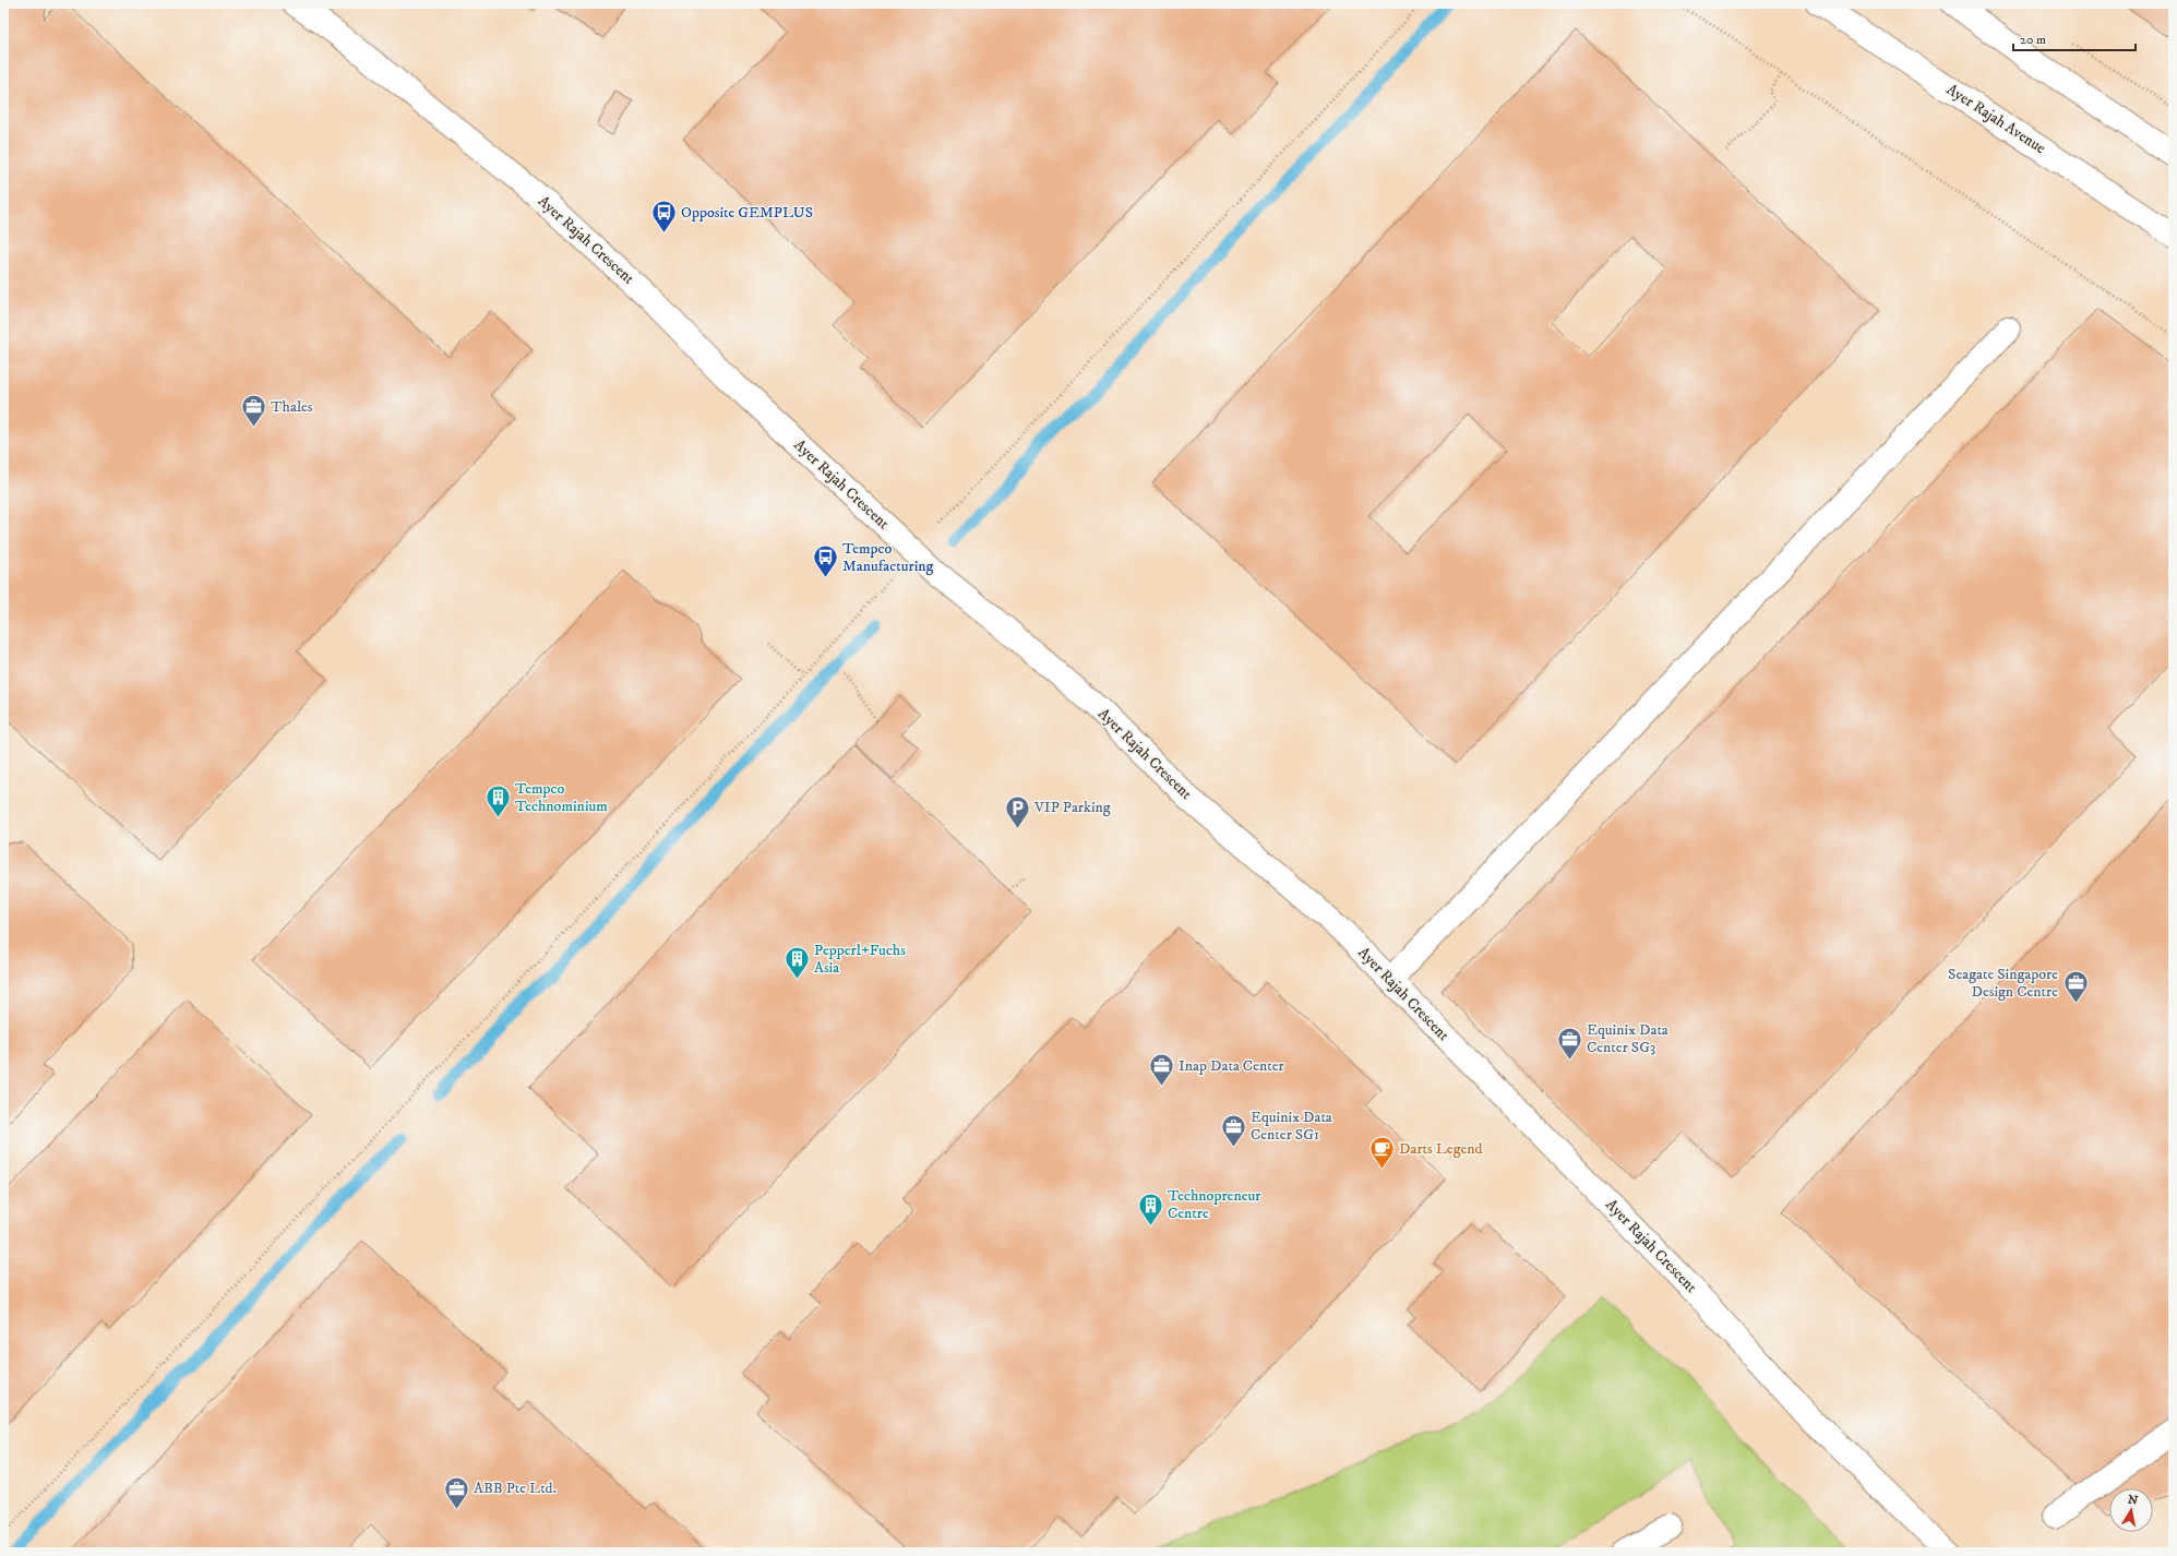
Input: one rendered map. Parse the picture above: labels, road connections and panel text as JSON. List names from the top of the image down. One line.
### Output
{"streets":{"street":["Ayer Rajah Avenue","Ayer Rajah Crescent"]},"places":{"bus stop":["Opposite GEMPLUS","Tempco Manufacturing"],"office":["Thales","Seagate Singapore Design Centre","Equinix Data Center SG3","Inap Data Center","Equinix Data Center SG1","ABB Pte Ltd."],"building":["Tempco Technominium","Pepperl+Fuchs Asia","Technopreneur Centre"],"parking":["VIP Parking"],"cafe":["Darts Legend"]},"scale_bar":"20 m","north":"top"}
